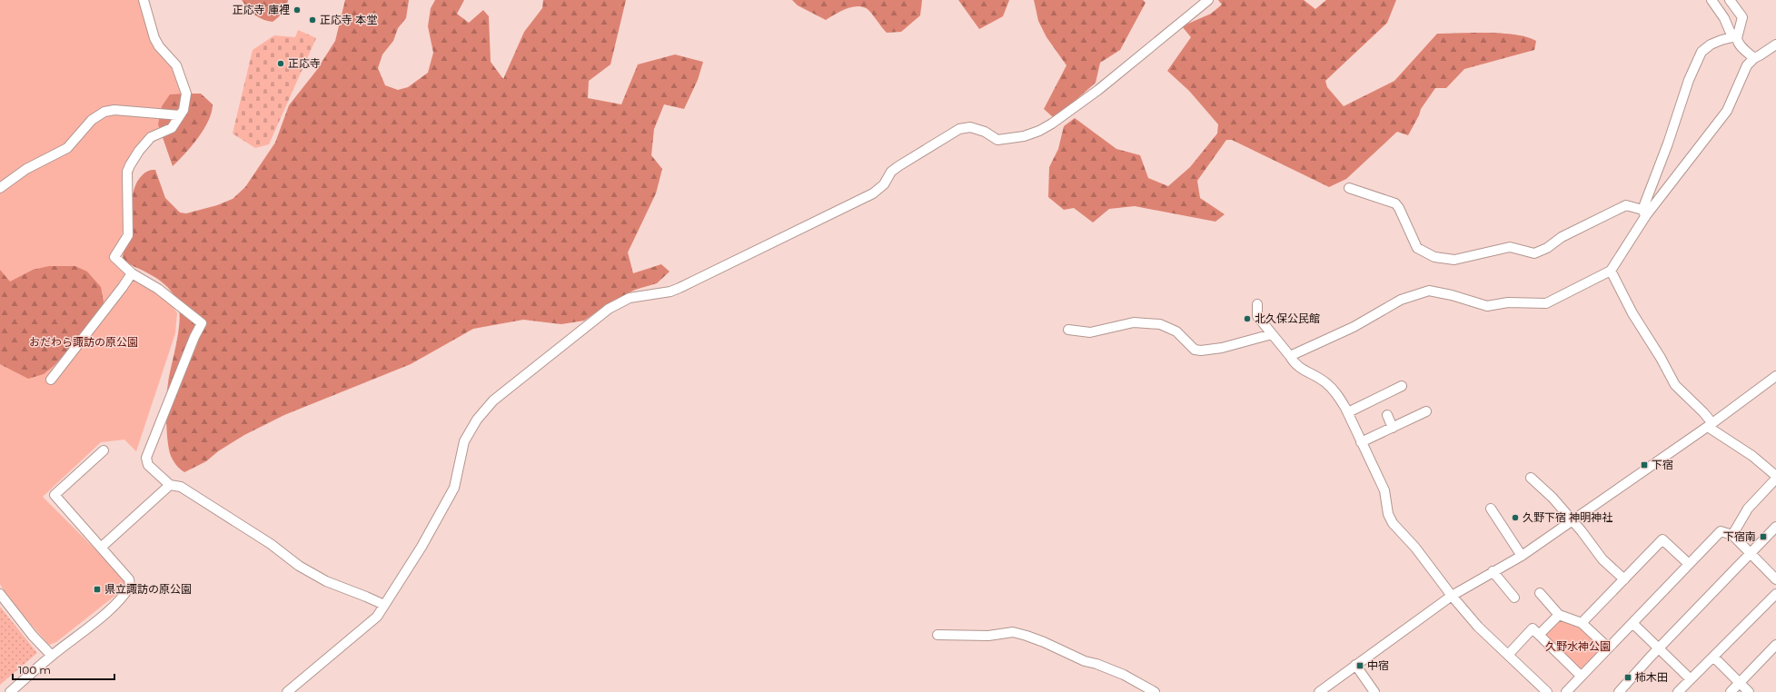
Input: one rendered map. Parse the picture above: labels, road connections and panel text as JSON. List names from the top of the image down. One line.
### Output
{"parks":["おだわら諏訪の原公園","久野水神公園"],"places":{"other":["正応寺 庫裡","正応寺 本堂","正応寺","北久保公民館","久野下宿 神明神社"],"transit":["下宿","下宿南","県立諏訪の原公園","中宿","柿木田"]},"scale_bar":"100 m"}
